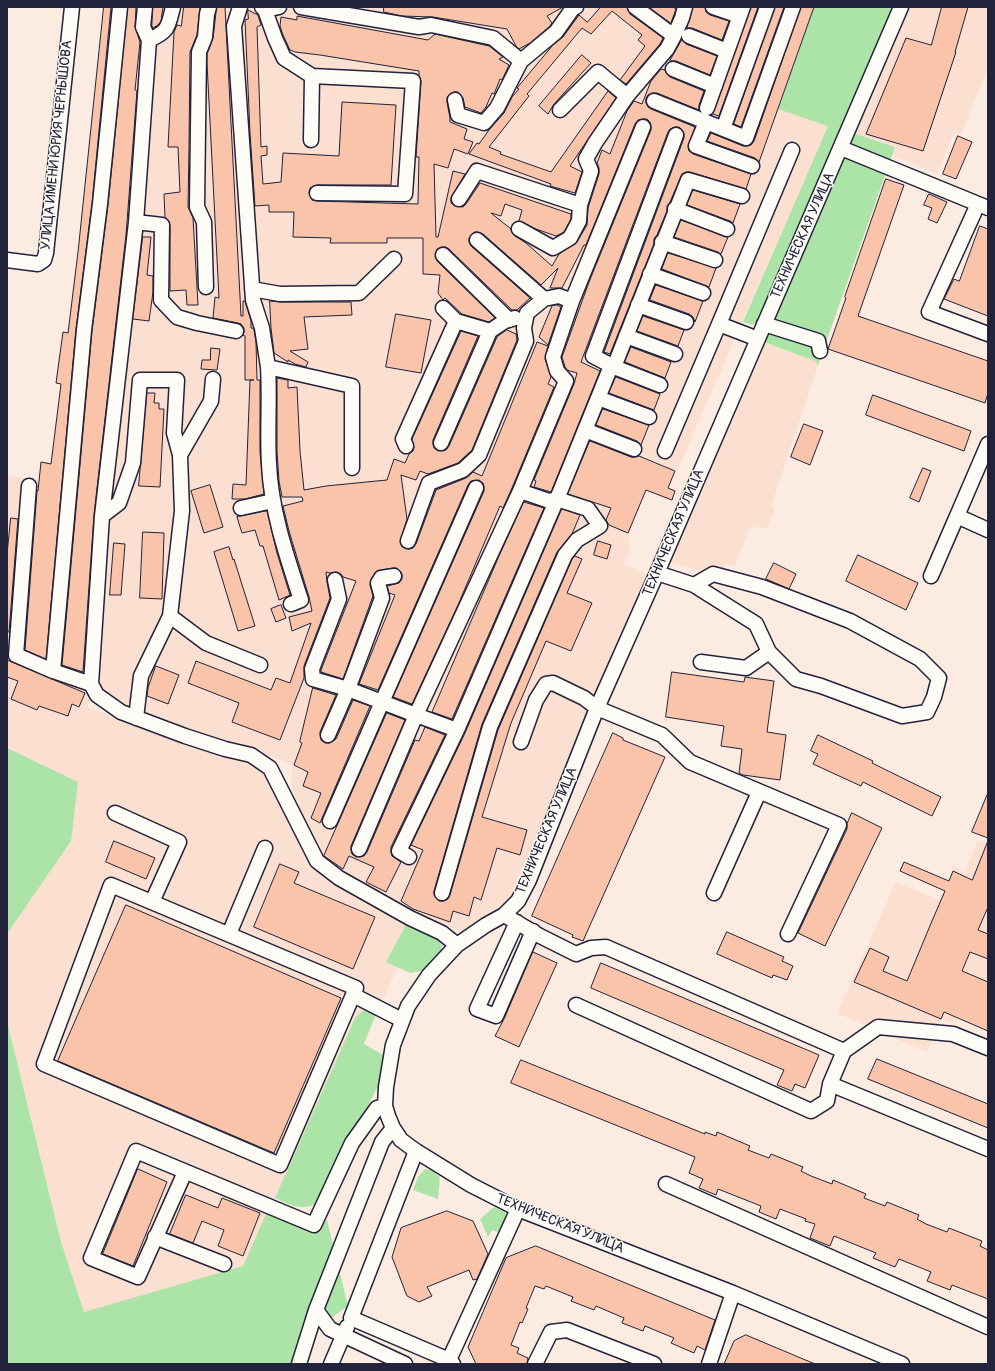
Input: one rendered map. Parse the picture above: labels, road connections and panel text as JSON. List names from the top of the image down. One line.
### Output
{"streets":{"street":["УЛИЦА ИМЕНИ ЮРИЯ ЧЕРНЫШОВА","ТЕХНИЧЕСКАЯ УЛИЦА"]}}
